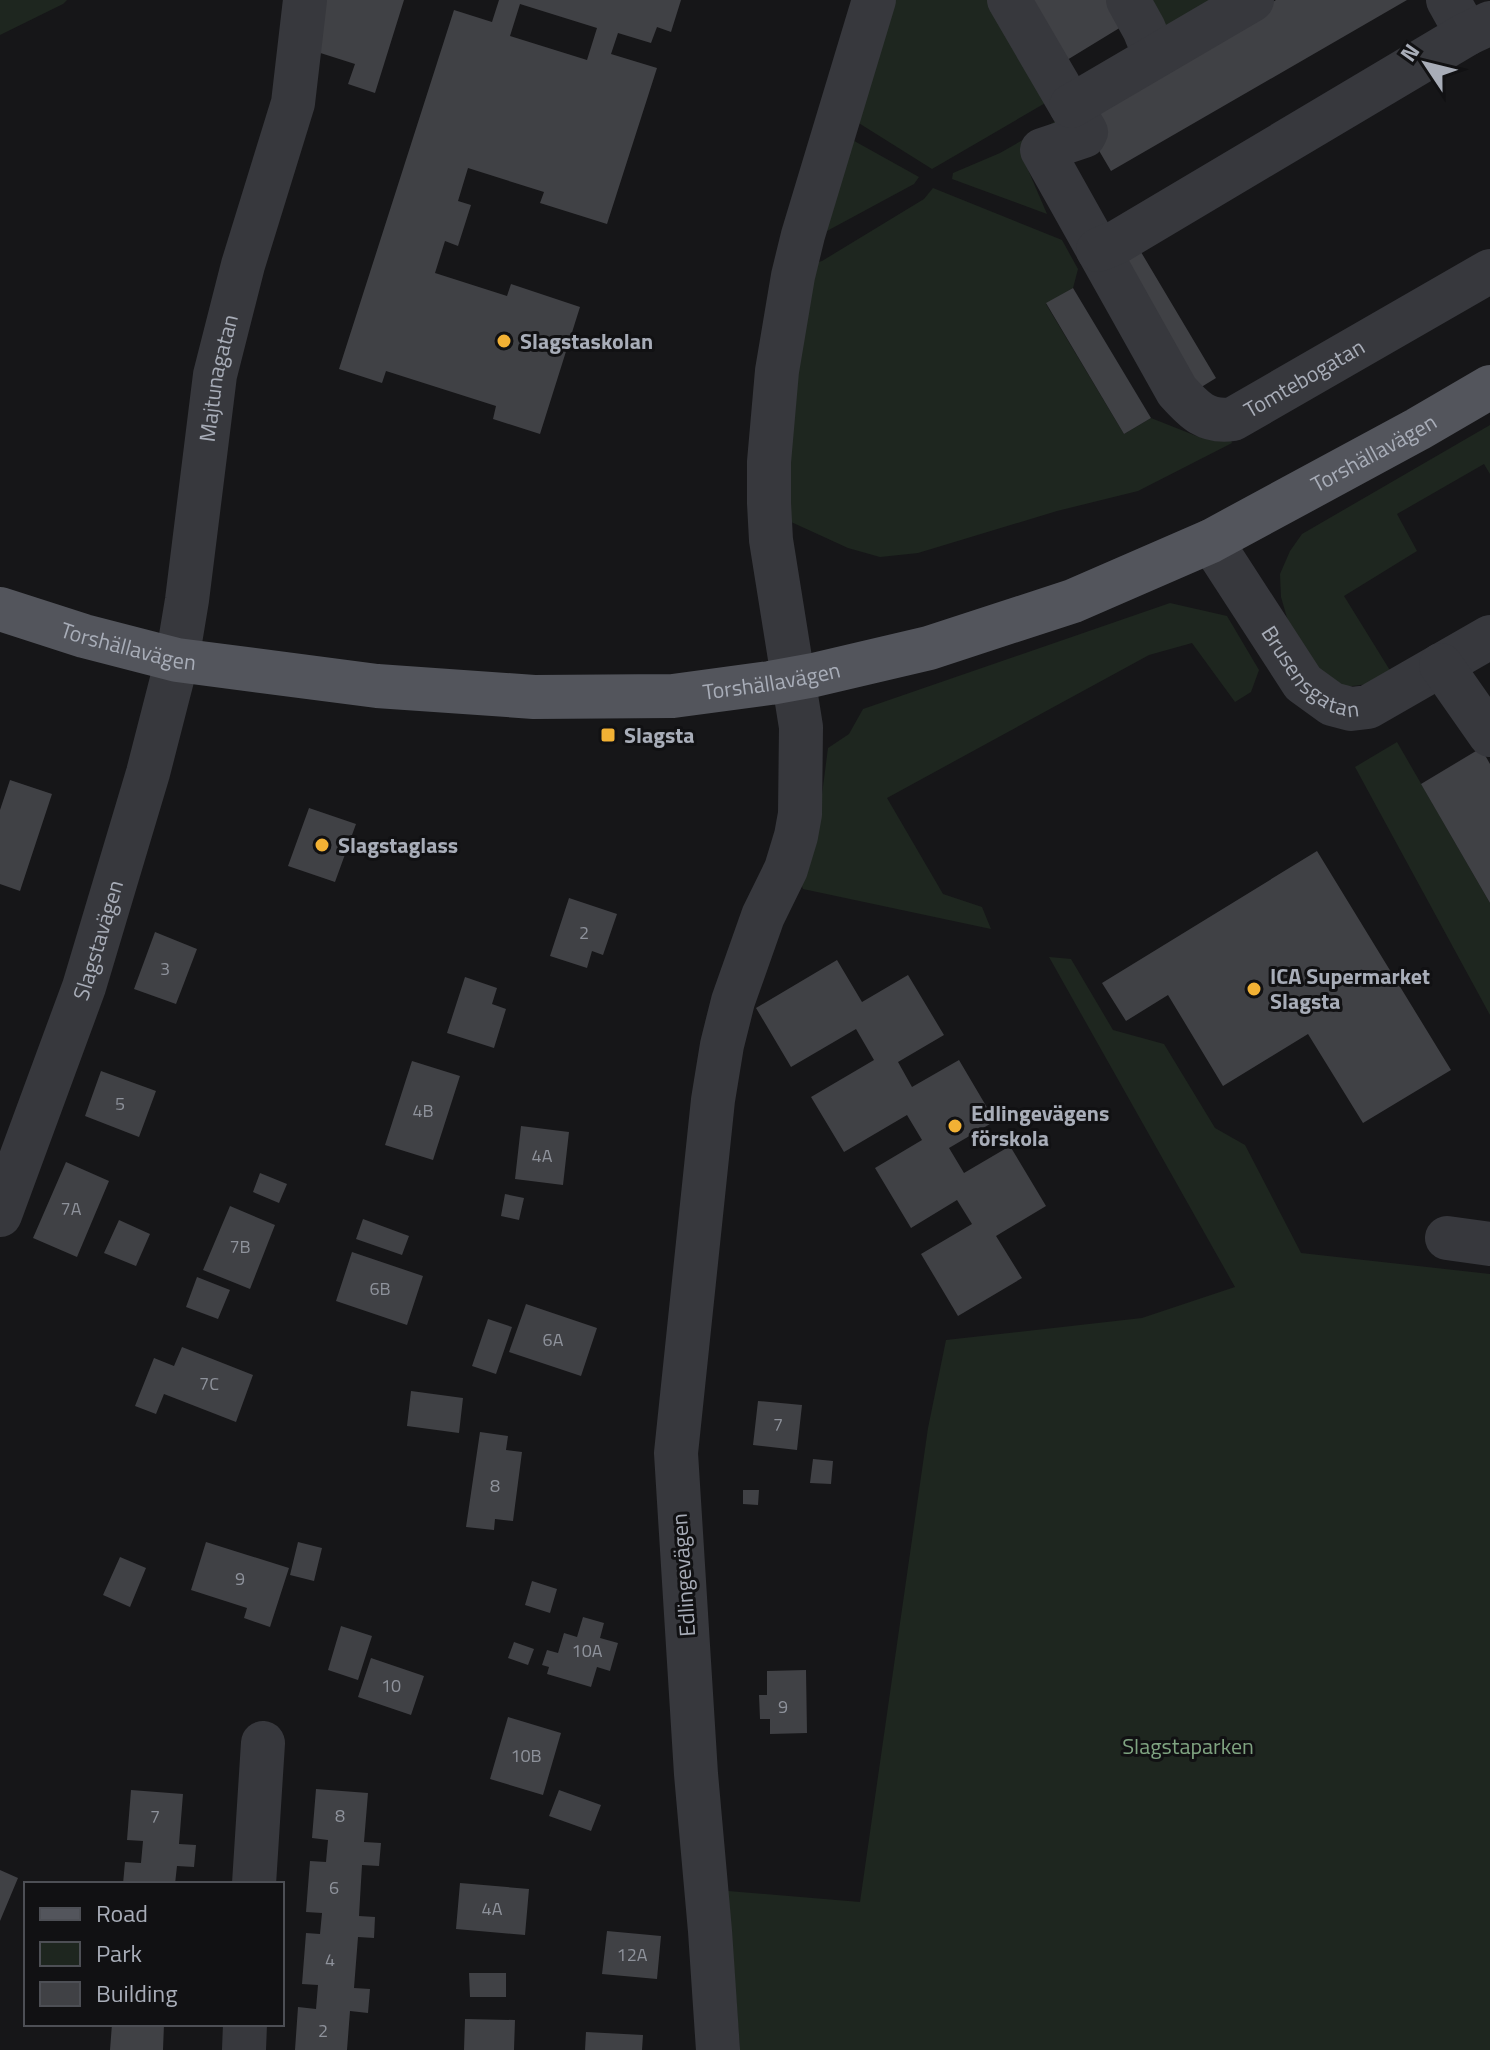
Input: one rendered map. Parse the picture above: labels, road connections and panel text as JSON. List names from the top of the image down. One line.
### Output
{"streets":{"main road":["Torshällavägen"],"street":["Majtunagatan","Tomtebogatan","Brusensgatan","Slagstavägen","Edlingevägen"]},"crossings":[["Majtunagatan","Torshällavägen"],["Majtunagatan","Slagstavägen"],["Torshällavägen","Brusensgatan"],["Torshällavägen","Slagstavägen"]],"parks":["Slagstaparken"],"places":{"other":["Slagstaskolan","Slagstaglass","ICA Supermarket Slagsta","Edlingevägens förskola"],"transit":["Slagsta"]},"house_numbers":["2","3","5","4B","4A","7A","7B","6B","6A","7C","7","8","9","10A","10","9","10B","8","7","6","4A","12A","4","2"],"legend":["Road","Park","Building"],"north":"top left"}
